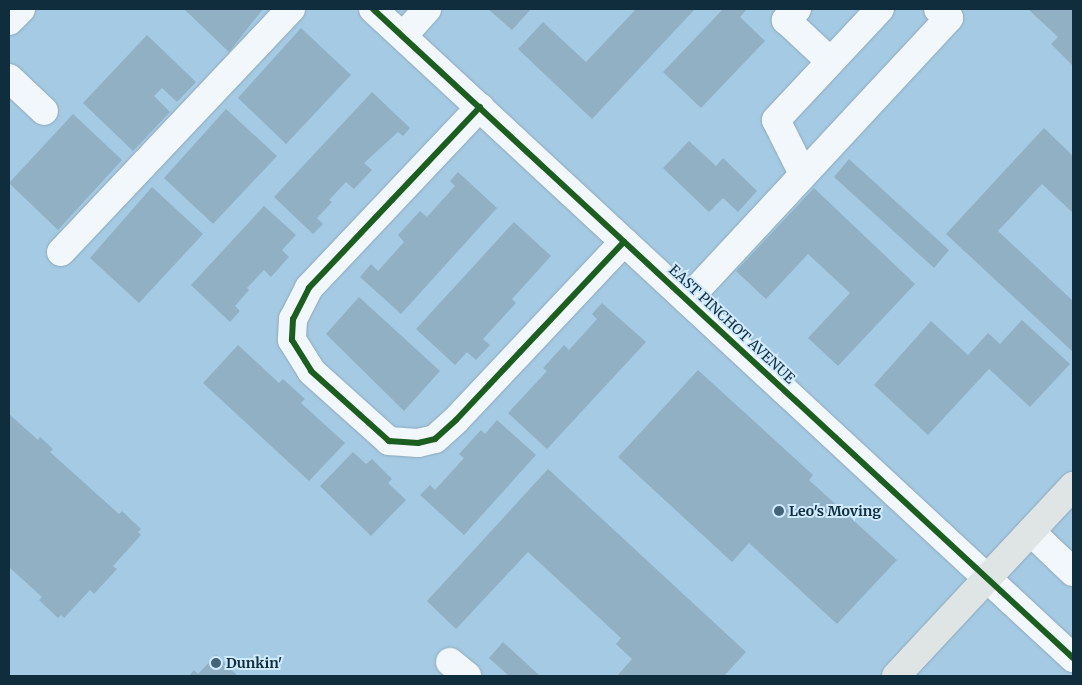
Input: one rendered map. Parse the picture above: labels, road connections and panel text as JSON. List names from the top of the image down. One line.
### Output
{"streets":{"street":["EAST PINCHOT AVENUE"]},"places":["Leo's Moving","Dunkin'"]}
